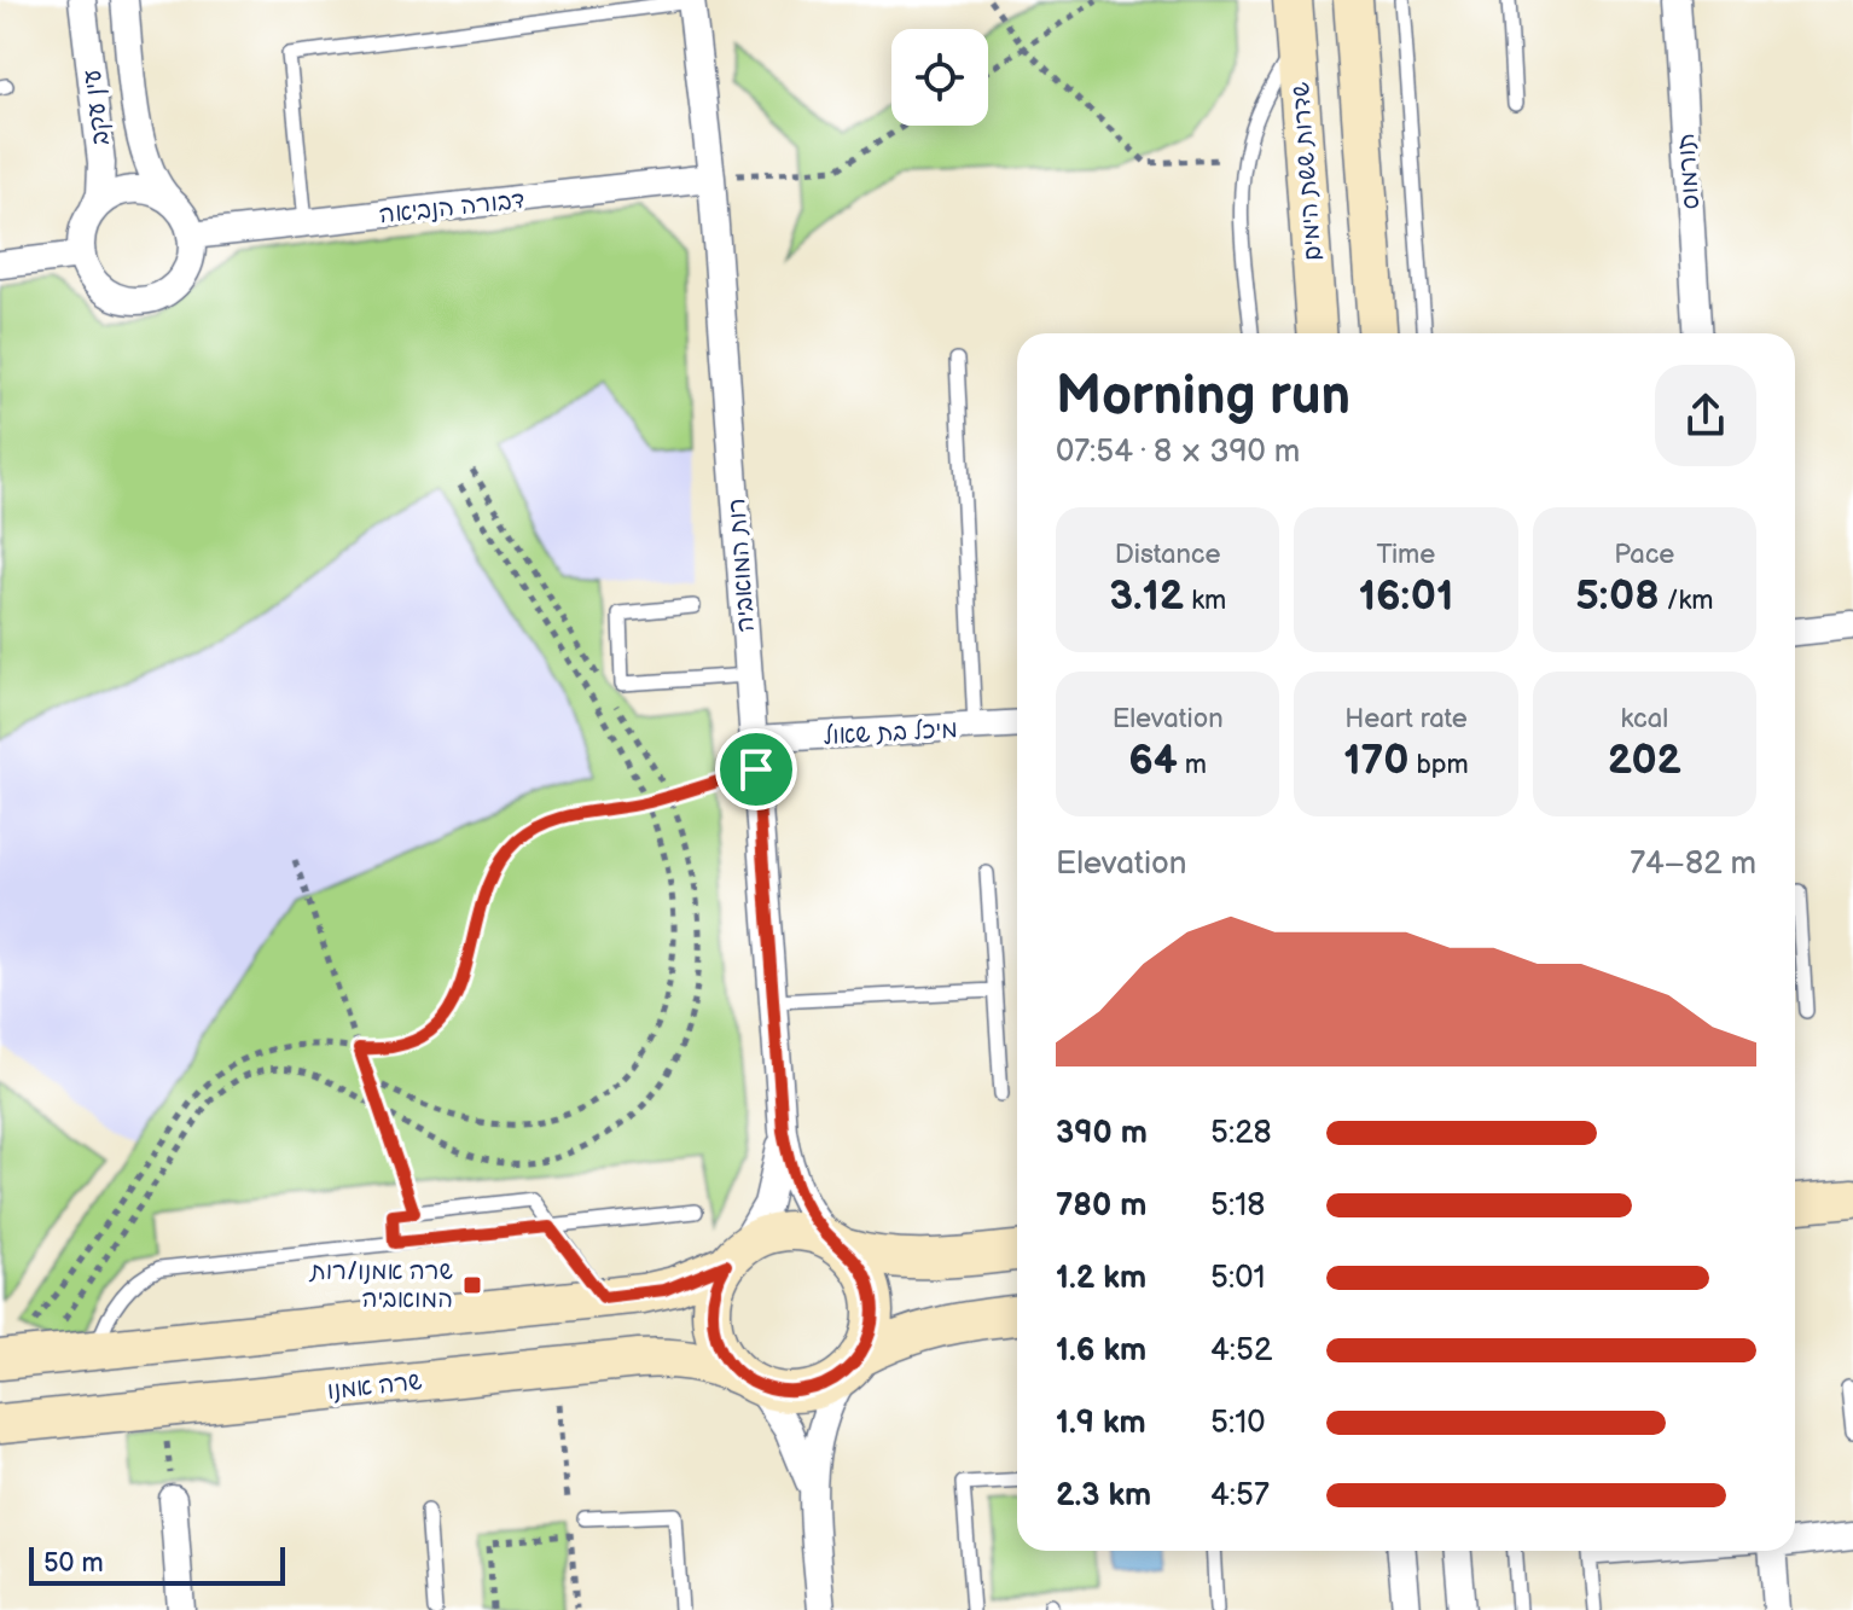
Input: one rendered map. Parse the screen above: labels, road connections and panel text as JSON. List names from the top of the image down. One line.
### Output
{"streets":{"street":["עין עקב","שדרות ששת הימים","תורמוס","דבורה הנביאה","רות המואביה","מיכל בת שאול","שרה אמנו"]},"crossings":[["עין עקב","דבורה הנביאה"],["דבורה הנביאה","רות המואביה"],["רות המואביה","מיכל בת שאול"],["רות המואביה","שרה אמנו"]],"places":{"transit":["שרה אמנו/רות המואביה"]},"scale_bar":"50 m","page":{"heading":["Morning run","07:54 · 8 × 390 m"],"stats":[["Distance","3.12 km"],["Time","16:01"],["Pace","5:08 /km"],["Elevation","64 m"],["Heart rate","170 bpm"],["kcal","202"]],"chart":["Elevation","74–82 m"],"list":[{"name":"390 m","note":"5:28"},{"name":"780 m","note":"5:18"},{"name":"1.2 km","note":"5:01"},{"name":"1.6 km","note":"4:52"},{"name":"1.9 km","note":"5:10"},{"name":"2.3 km","note":"4:57"}],"scale":"50 m"}}
